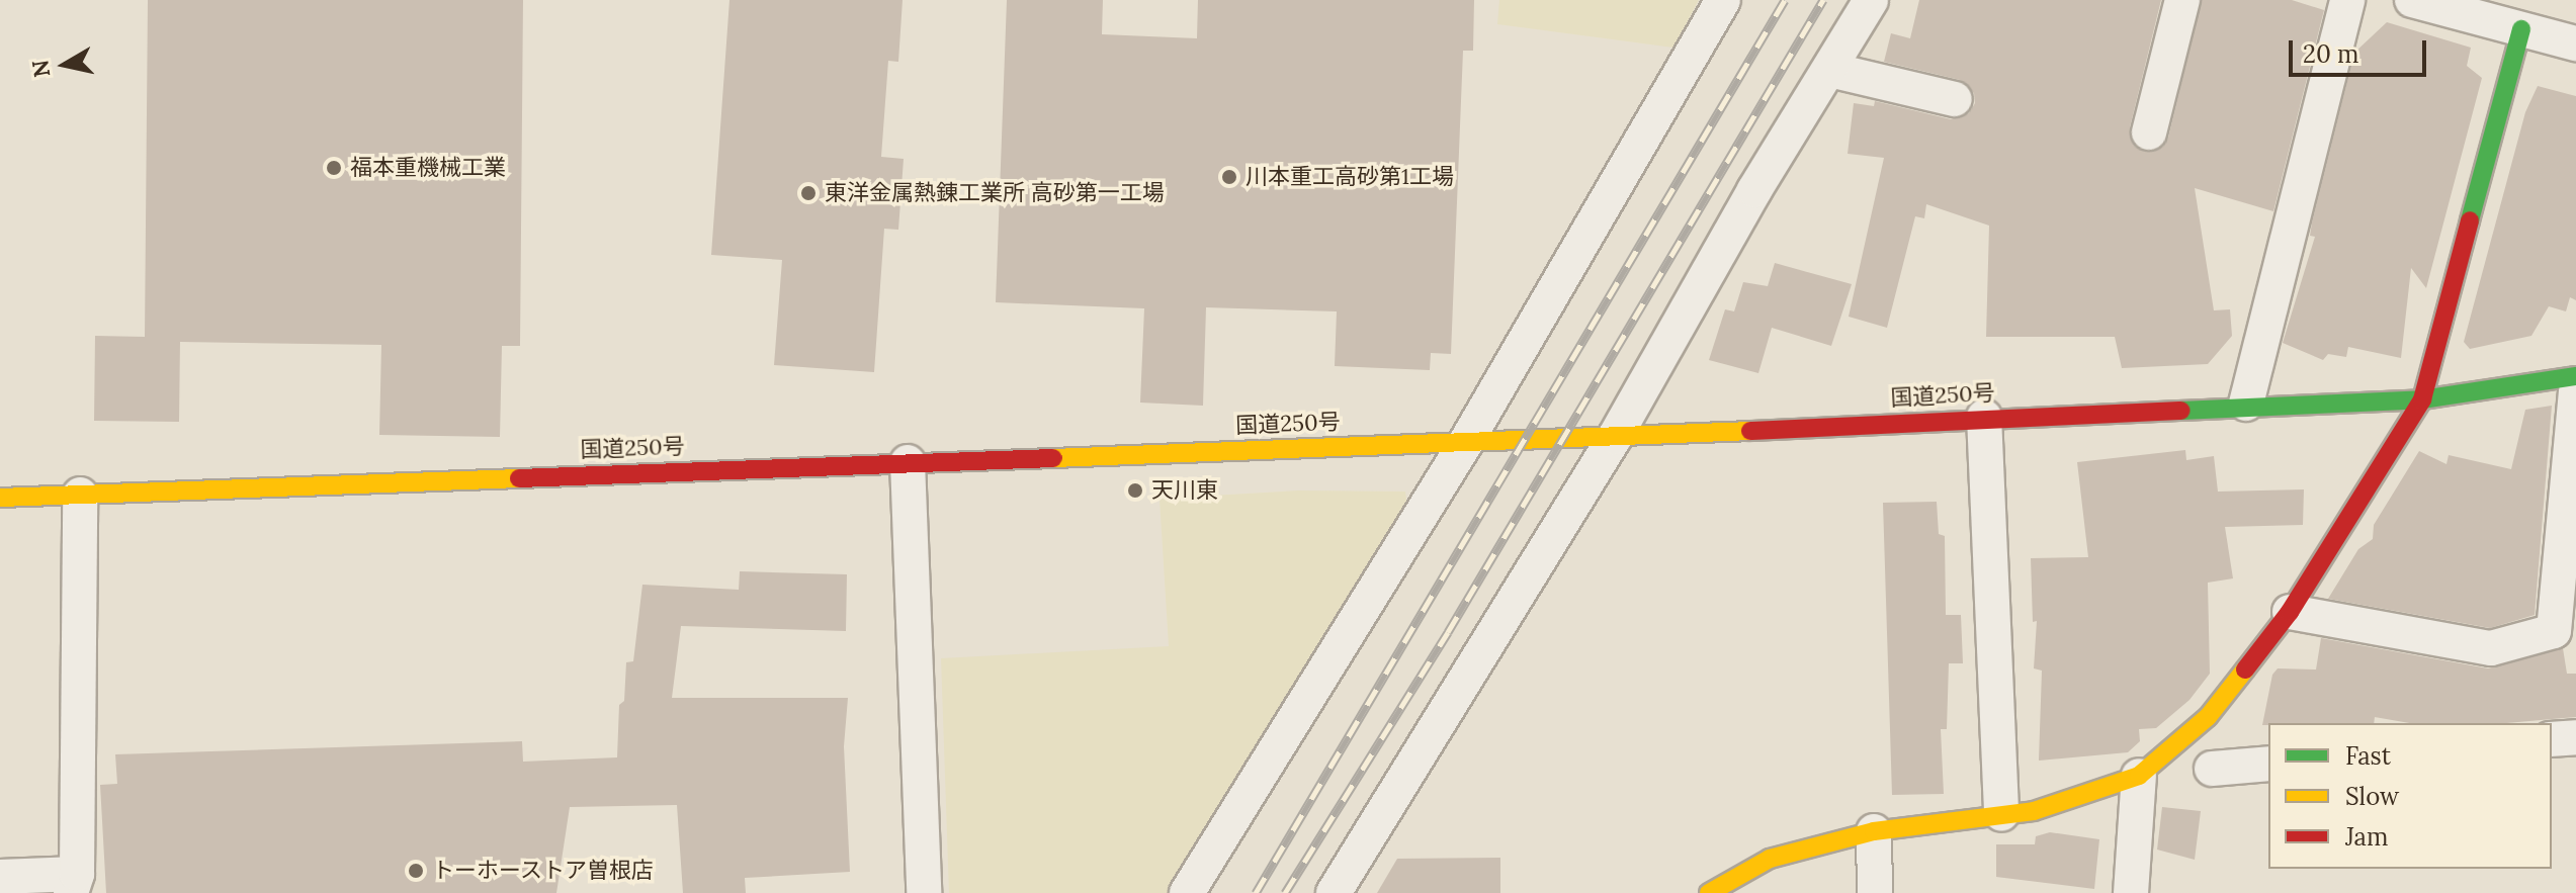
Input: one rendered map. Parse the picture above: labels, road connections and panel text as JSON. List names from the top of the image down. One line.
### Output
{"streets":{"main road":["国道250号"]},"places":["福本重機械工業","川本重工高砂第1工場","東洋金属熱錬工業所 高砂第一工場","天川東","トーホーストア曽根店"],"legend":["Fast","Slow","Jam"],"scale_bar":"20 m","north":"left"}
